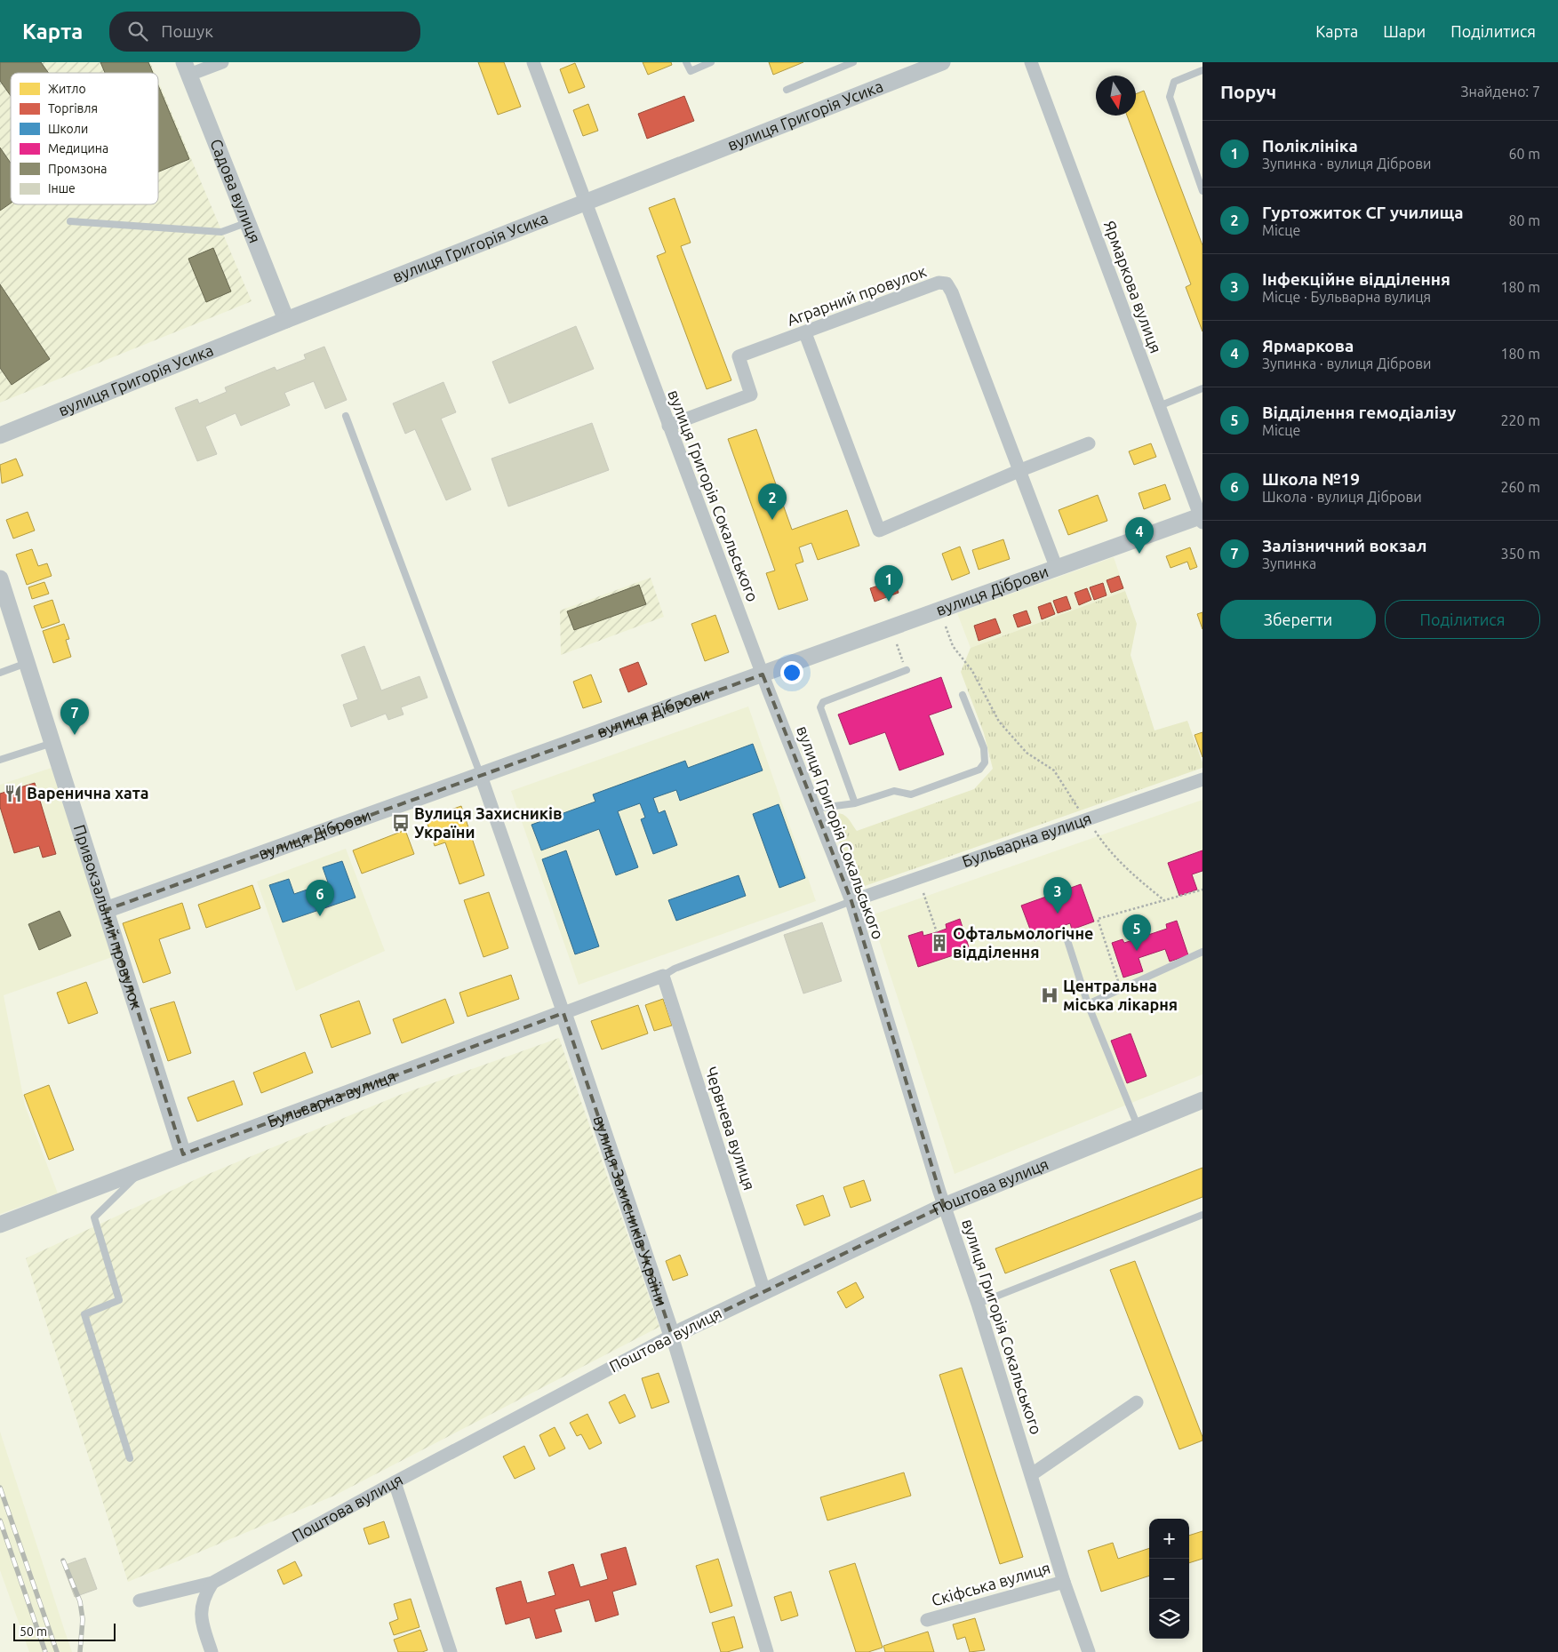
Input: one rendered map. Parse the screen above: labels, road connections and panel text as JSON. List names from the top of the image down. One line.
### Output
{"streets":{"street":["вулиця Григорія Усика","Садова вулиця","Ярмаркова вулиця","Аграрний провулок","вулиця Григорія Сокальського","вулиця Діброви","Бульварна вулиця","Привокзальний провулок","Червнева вулиця","Поштова вулиця","вулиця Захисників України","Скіфська вулиця"]},"crossings":[["вулиця Григорія Усика","Садова вулиця"],["вулиця Григорія Усика","вулиця Григорія Сокальського"],["Ярмаркова вулиця","вулиця Діброви"],["Аграрний провулок","вулиця Григорія Сокальського"],["Аграрний провулок","вулиця Діброви"],["вулиця Григорія Сокальського","вулиця Діброви"],["вулиця Григорія Сокальського","Бульварна вулиця"],["вулиця Григорія Сокальського","Поштова вулиця"],["вулиця Григорія Сокальського","Скіфська вулиця"],["вулиця Діброви","Привокзальний провулок"],["вулиця Діброви","вулиця Захисників України"],["Бульварна вулиця","Привокзальний провулок"],["Бульварна вулиця","Червнева вулиця"],["Бульварна вулиця","вулиця Захисників України"],["Червнева вулиця","Поштова вулиця"],["Поштова вулиця","вулиця Захисників України"]],"places":{"restaurant":["Варенична хата"],"bus stop":["Вулиця Захисників України"],"building":["Офтальмологічне відділення"],"hospital":["Центральна міська лікарня"]},"legend":["Житло","Торгівля","Школи","Медицина","Промзона","Інше"],"scale_bar":"50 m","north":"bottom","page":{"header":"Карта","search":"Пошук","nav":["Карта","Шари","Поділитися"],"heading":["Поруч","Знайдено: 7"],"list":[{"mark":"1","name":"Поліклініка","note":"Зупинка · вулиця Діброви","value":"60 m"},{"mark":"2","name":"Гуртожиток СГ училища","note":"Місце","value":"80 m"},{"mark":"3","name":"Інфекційне відділення","note":"Місце · Бульварна вулиця","value":"180 m"},{"mark":"4","name":"Ярмаркова","note":"Зупинка · вулиця Діброви","value":"180 m"},{"mark":"5","name":"Відділення гемодіалізу","note":"Місце","value":"220 m"},{"mark":"6","name":"Школа №19","note":"Школа · вулиця Діброви","value":"260 m"},{"mark":"7","name":"Залізничний вокзал","note":"Зупинка","value":"350 m"}],"pins":["2","4","1","7","3","6","5"],"buttons":["Зберегти","Поділитися"],"map_buttons":["+","−"],"scale":"50 m"}}
